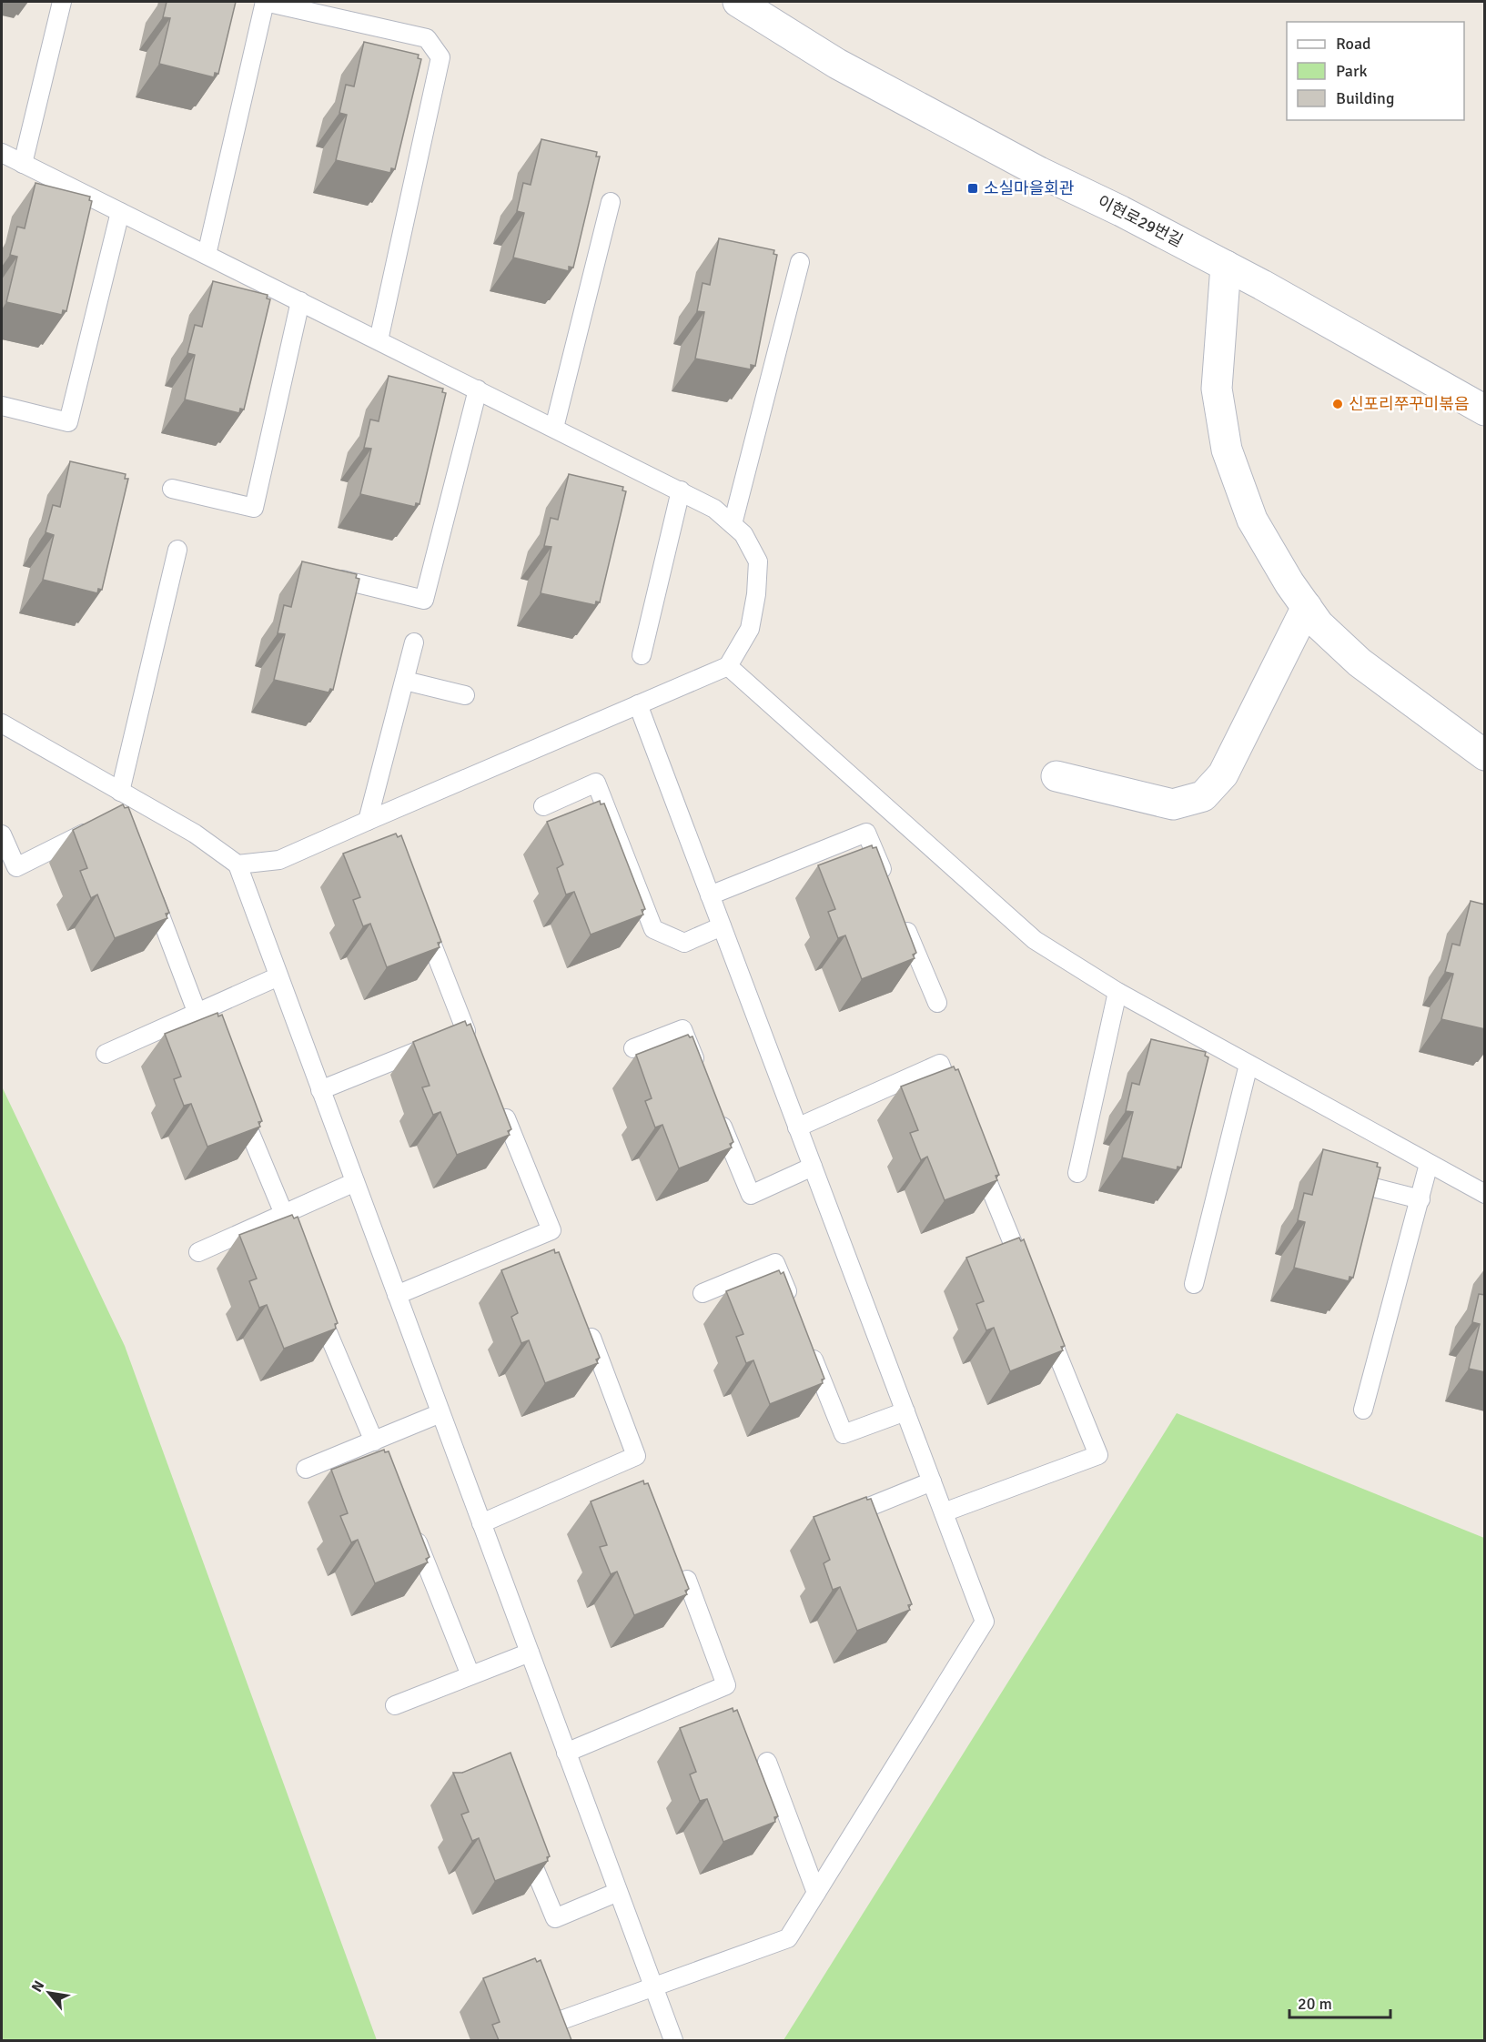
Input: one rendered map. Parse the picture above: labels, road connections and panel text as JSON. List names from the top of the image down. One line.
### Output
{"streets":{"street":["이현로29번길"]},"places":{"transit":["소실마을회관"],"other":["신포리쭈꾸미볶음"]},"legend":["Road","Park","Building"],"scale_bar":"20 m","north":"top left"}
